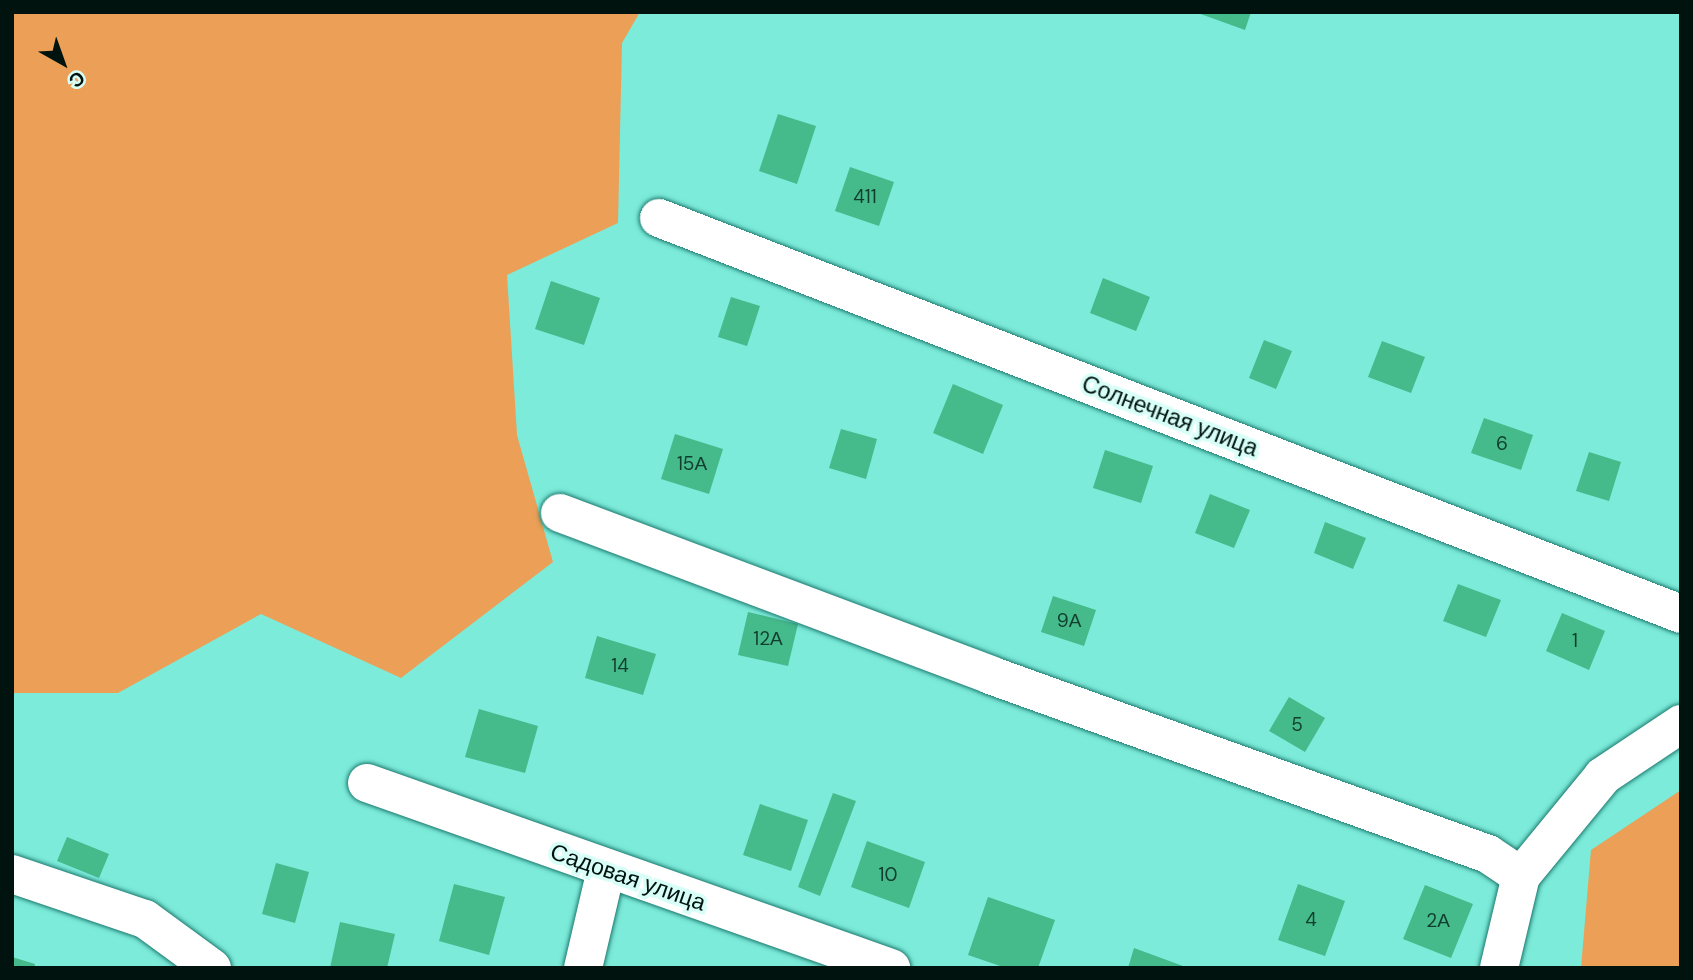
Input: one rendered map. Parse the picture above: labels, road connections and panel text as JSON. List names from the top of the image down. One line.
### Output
{"streets":{"street":["Солнечная улица","Садовая улица"]},"house_numbers":["411","6","15А","9А","12А","1","14","5","10","4","2А"],"north":"bottom right"}
